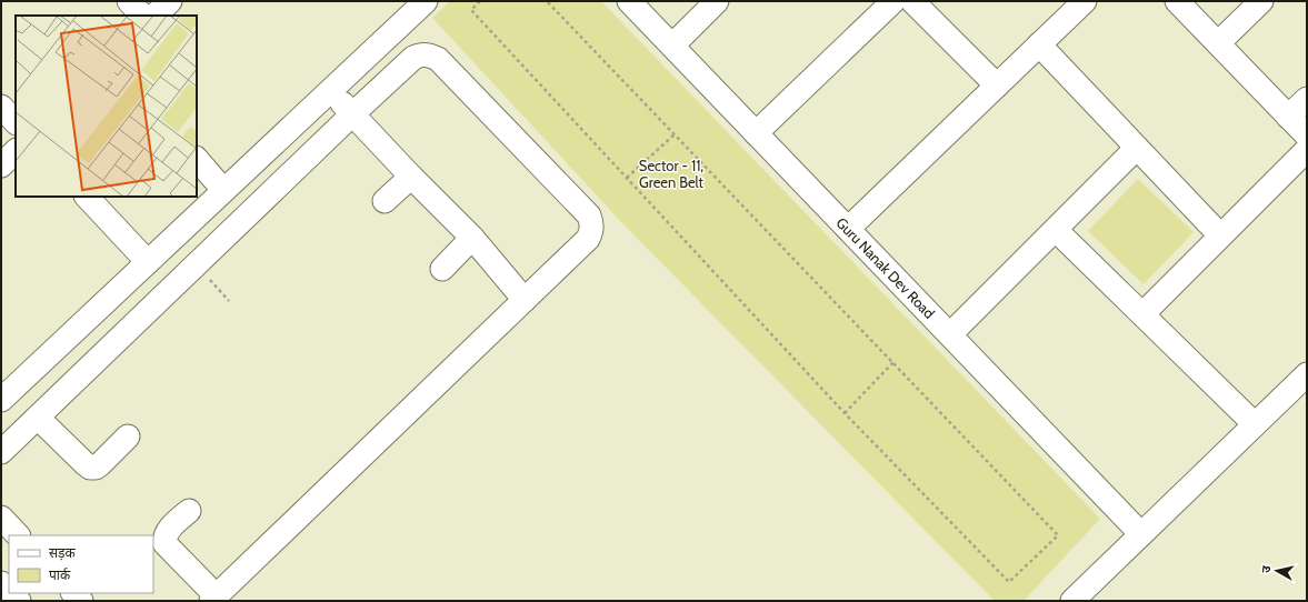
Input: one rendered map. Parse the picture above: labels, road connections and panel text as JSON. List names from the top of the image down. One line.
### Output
{"streets":{"street":["Guru Nanak Dev Road"]},"parks":["Sector - 11, Green Belt"],"legend":["सड़क","पार्क"],"north":"left"}
